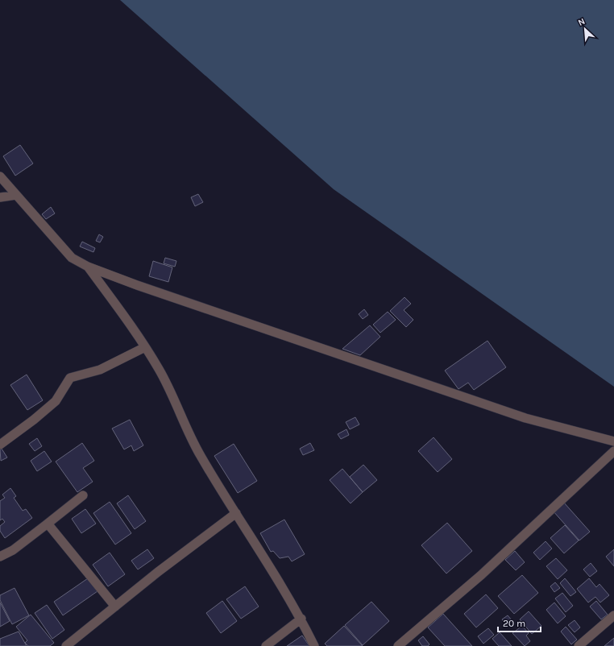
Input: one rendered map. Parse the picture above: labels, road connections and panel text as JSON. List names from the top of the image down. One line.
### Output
{"scale_bar":"20 m","north":"top left"}
